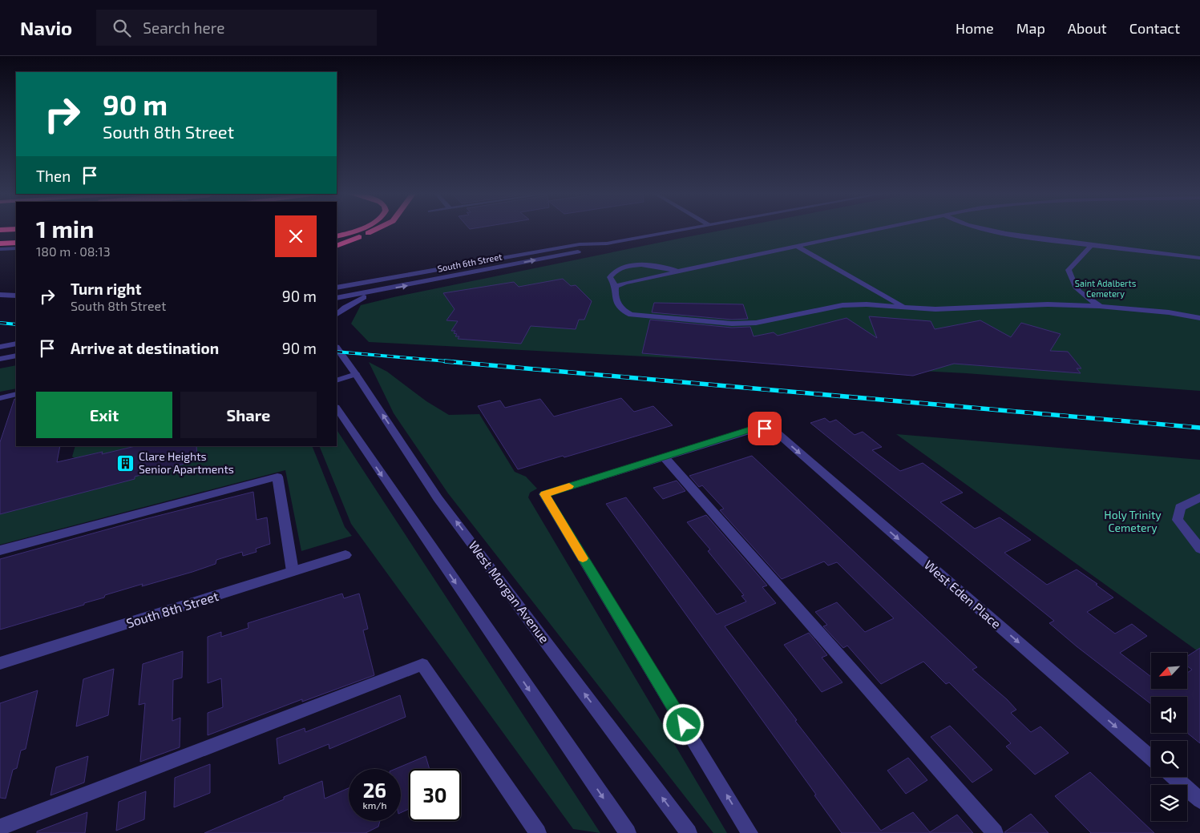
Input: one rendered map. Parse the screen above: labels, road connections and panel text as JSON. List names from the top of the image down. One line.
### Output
{"streets":{"street":["South 6th Street","West Morgan Avenue","West Eden Place","South 8th Street"]},"one_way":["West Eden Place"],"parks":["Saint Adalberts Cemetery","Holy Trinity Cemetery"],"places":{"building":["Clare Heights Senior Apartments"]},"north":"bottom left","page":{"header":"Navio","search":"Search here","nav":["Home","Map","About","Contact"],"turn":["90 m","South 8th Street"],"then":"Then","heading":["1 min","180 m · 08:13"],"list":[{"name":"Turn right","note":"South 8th Street","value":"90 m"},{"name":"Arrive at destination","value":"90 m"}],"buttons":["Exit","Share"],"speed":"26 km/h","limit":"30"}}
